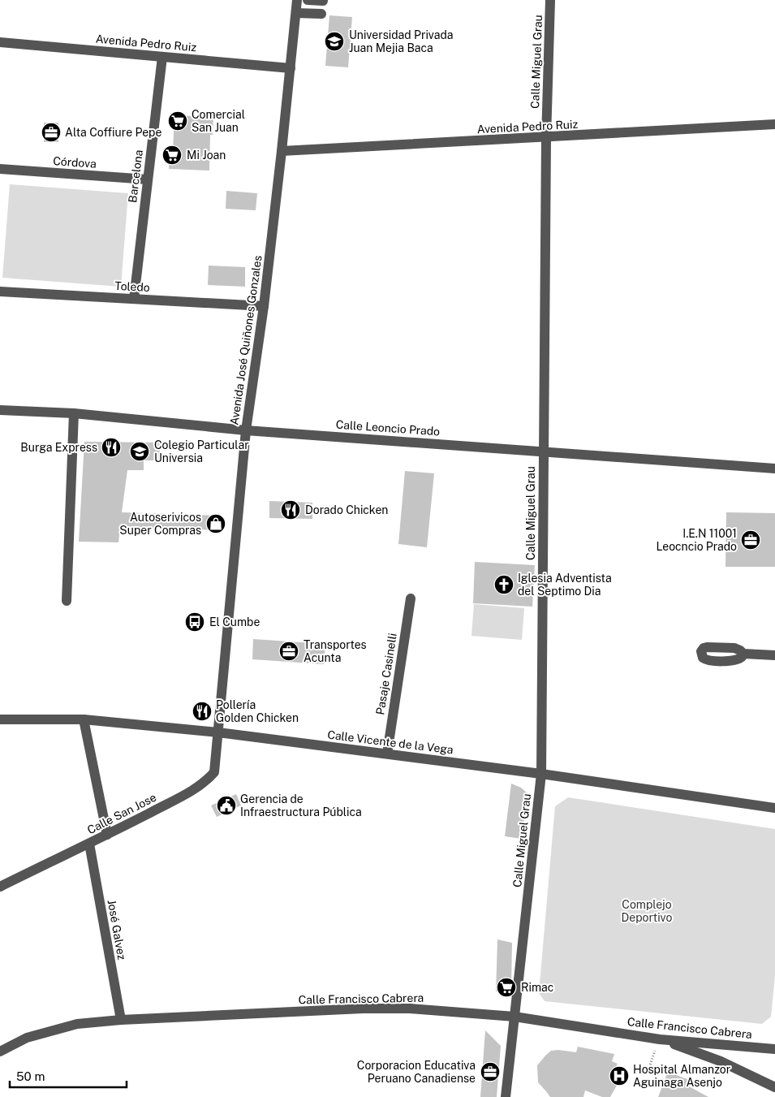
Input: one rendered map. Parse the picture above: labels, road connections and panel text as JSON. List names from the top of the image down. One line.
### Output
{"streets":{"street":["Avenida Pedro Ruiz","Calle Miguel Grau","Córdova","Barcelona","Toledo","Avenida José Quiñones Gonzales","Calle Leoncio Prado","Pasaje Casinelli","Calle Vicente de la Vega","Calle San Jose","José Galvez","Calle Francisco Cabrera"]},"crossings":[["Avenida Pedro Ruiz","Calle Miguel Grau"],["Avenida Pedro Ruiz","Barcelona"],["Avenida Pedro Ruiz","Avenida José Quiñones Gonzales"],["Calle Miguel Grau","Calle Leoncio Prado"],["Calle Miguel Grau","Calle Vicente de la Vega"],["Calle Miguel Grau","Calle Francisco Cabrera"],["Córdova","Barcelona"],["Barcelona","Toledo"],["Toledo","Avenida José Quiñones Gonzales"],["Avenida José Quiñones Gonzales","Calle Leoncio Prado"],["Avenida José Quiñones Gonzales","Calle Vicente de la Vega"],["Avenida José Quiñones Gonzales","Calle San Jose"],["Pasaje Casinelli","Calle Vicente de la Vega"],["Calle Vicente de la Vega","Calle San Jose"],["Calle San Jose","José Galvez"],["José Galvez","Calle Francisco Cabrera"]],"parks":["Complejo Deportivo"],"places":{"school or university":["Universidad Privada Juan Mejia Baca","Colegio Particular Universia"],"supermarket":["Comercial San Juan","Mi Joan","Rimac"],"office":["Alta Coffiure Pepe","I.E.N 11001 Leocncio Prado","Transportes Acunta","Corporacion Educativa Peruano Canadiense"],"restaurant":["Burga Express","Dorado Chicken","Pollería Golden Chicken"],"shop":["Autoserivicos Super Compras"],"church":["Iglesia Adventista del Septimo Dia"],"bus stop":["El Cumbe"],"public building":["Gerencia de Infraestructura Pública"],"hospital":["Hospital Almanzor Aguinaga Asenjo"]},"scale_bar":"50 m"}
